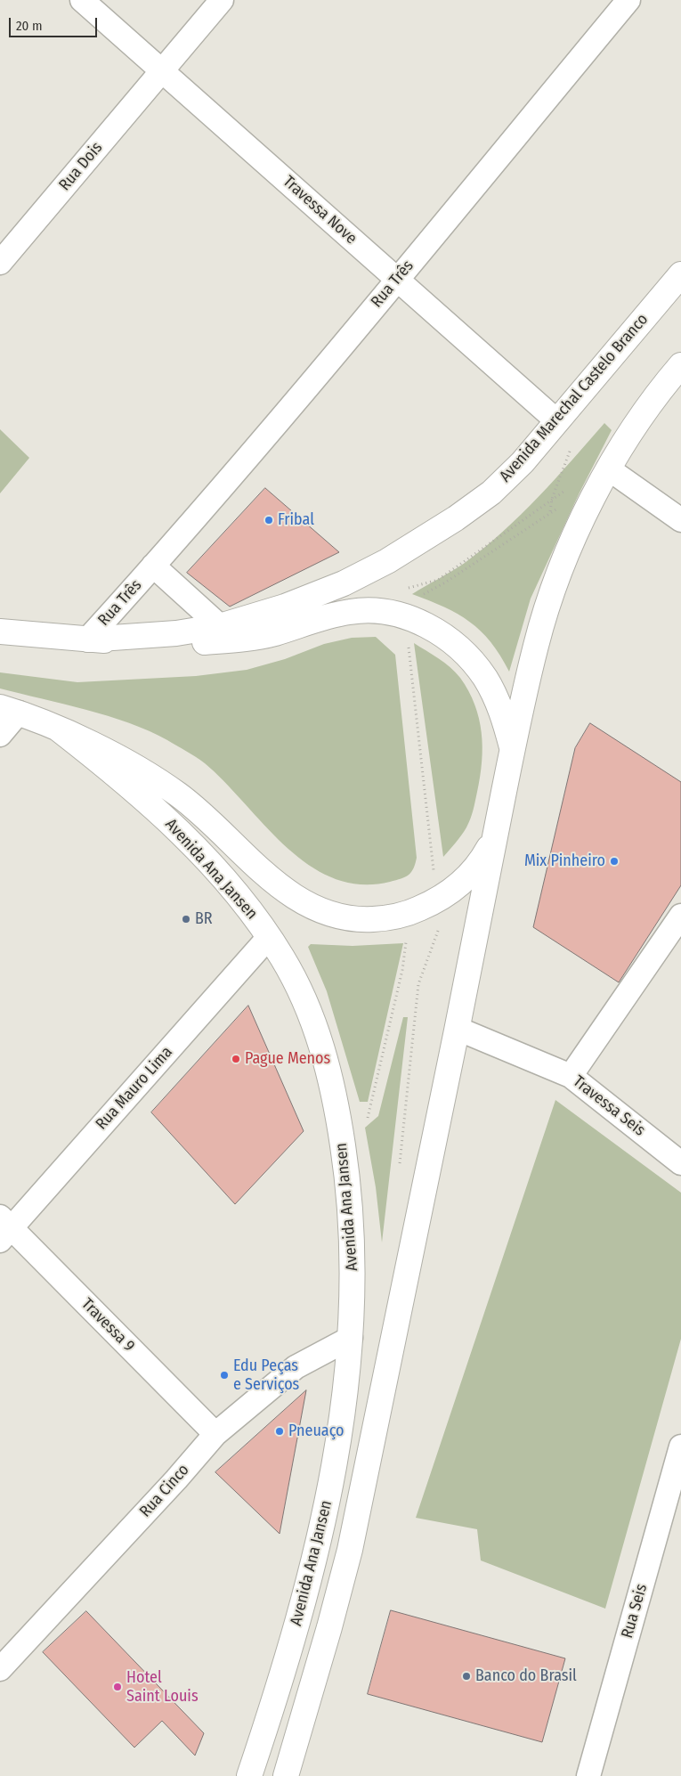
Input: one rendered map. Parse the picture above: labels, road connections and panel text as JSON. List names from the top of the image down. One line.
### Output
{"streets":{"main road":["Avenida Marechal Castelo Branco","Avenida Ana Jansen"],"street":["Rua Dois","Travessa Nove","Rua Três","Rua Mauro Lima","Travessa Seis","Travessa 9","Rua Cinco","Rua Seis"]},"crossings":[["Rua Dois","Travessa Nove"],["Travessa Nove","Rua Três"],["Travessa Nove","Avenida Marechal Castelo Branco"],["Rua Três","Avenida Marechal Castelo Branco"],["Avenida Ana Jansen","Rua Mauro Lima"],["Avenida Ana Jansen","Travessa Seis"],["Avenida Ana Jansen","Rua Cinco"],["Rua Mauro Lima","Travessa 9"],["Travessa 9","Rua Cinco"]],"places":["Fribal","Mix Pinheiro","BR","Pague Menos","Edu Peças e Serviços","Pneuaço","Banco do Brasil","Hotel Saint Louis"],"scale_bar":"20 m"}
